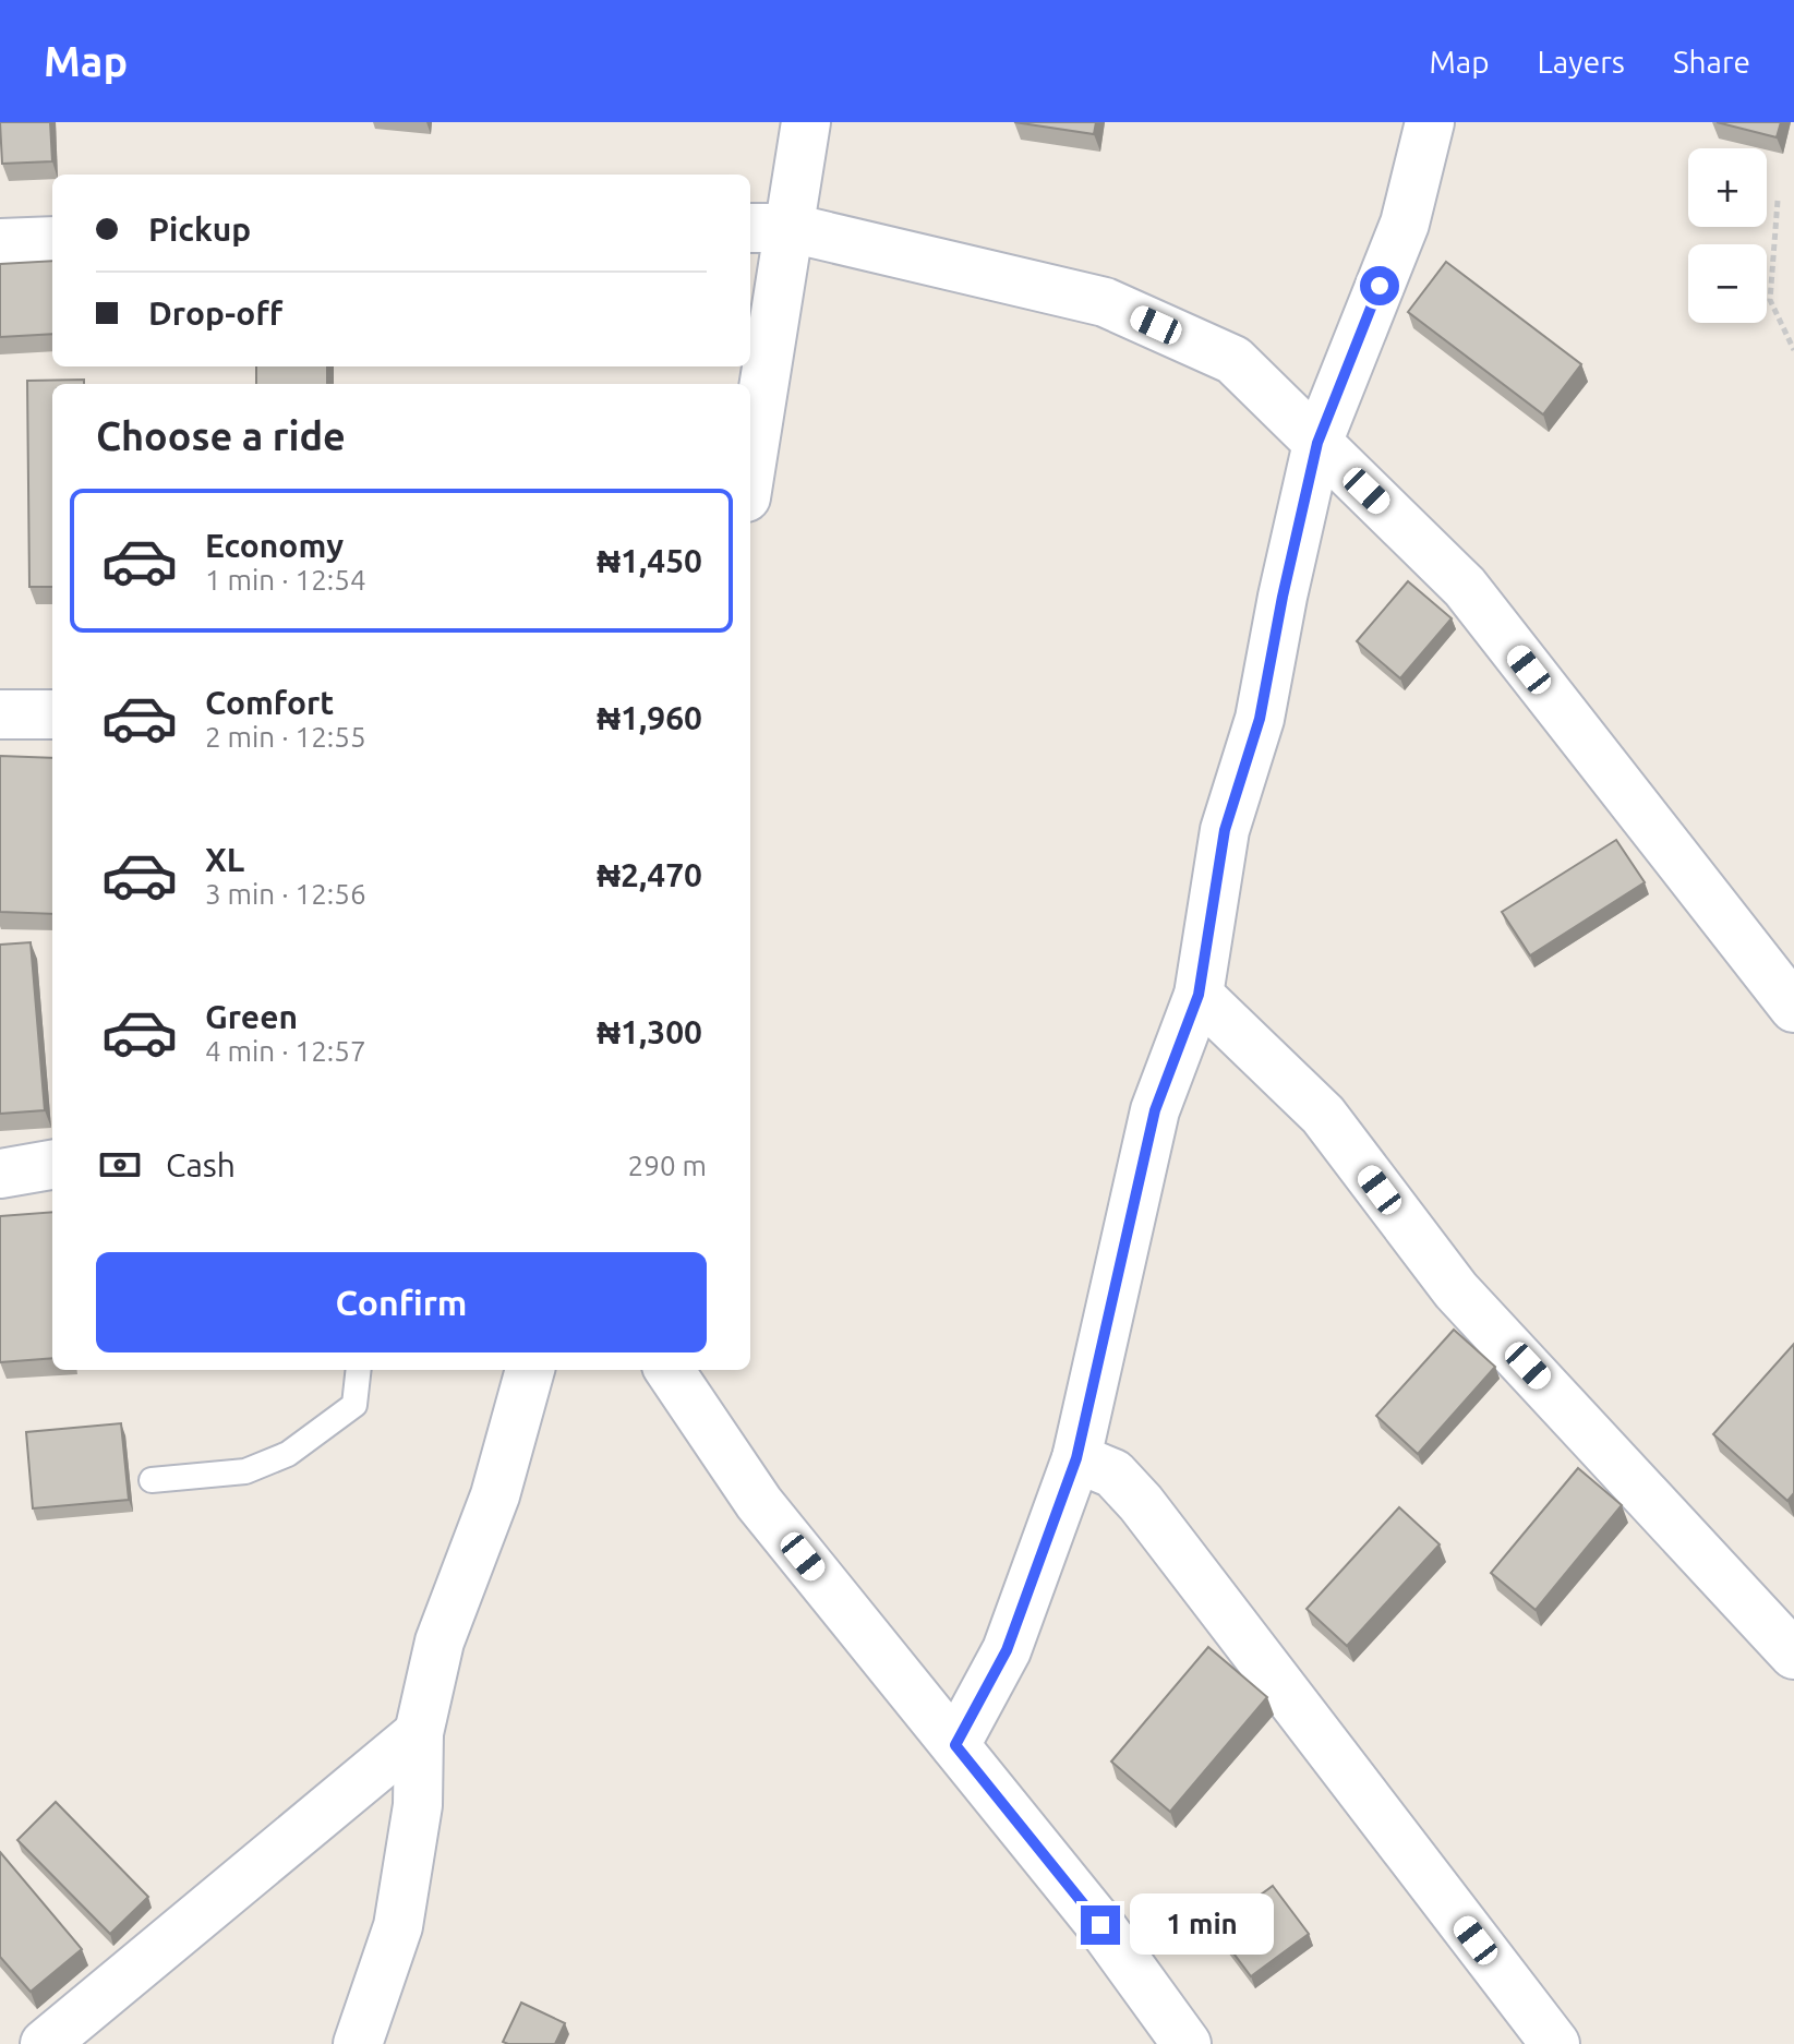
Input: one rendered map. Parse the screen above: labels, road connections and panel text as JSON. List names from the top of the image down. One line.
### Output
{"page":{"header":"Map","nav":["Map","Layers","Share"],"map_buttons":["+","−"],"banner":["Pickup","Drop-off"],"heading":"Choose a ride","list":[{"name":"Economy","note":"1 min · 12:54","value":"₦1,450"},{"name":"Comfort","note":"2 min · 12:55","value":"₦1,960"},{"name":"XL","note":"3 min · 12:56","value":"₦2,470"},{"name":"Green","note":"4 min · 12:57","value":"₦1,300"}],"pay":["Cash","290 m"],"buttons":"Confirm","bubble":"1 min"}}
